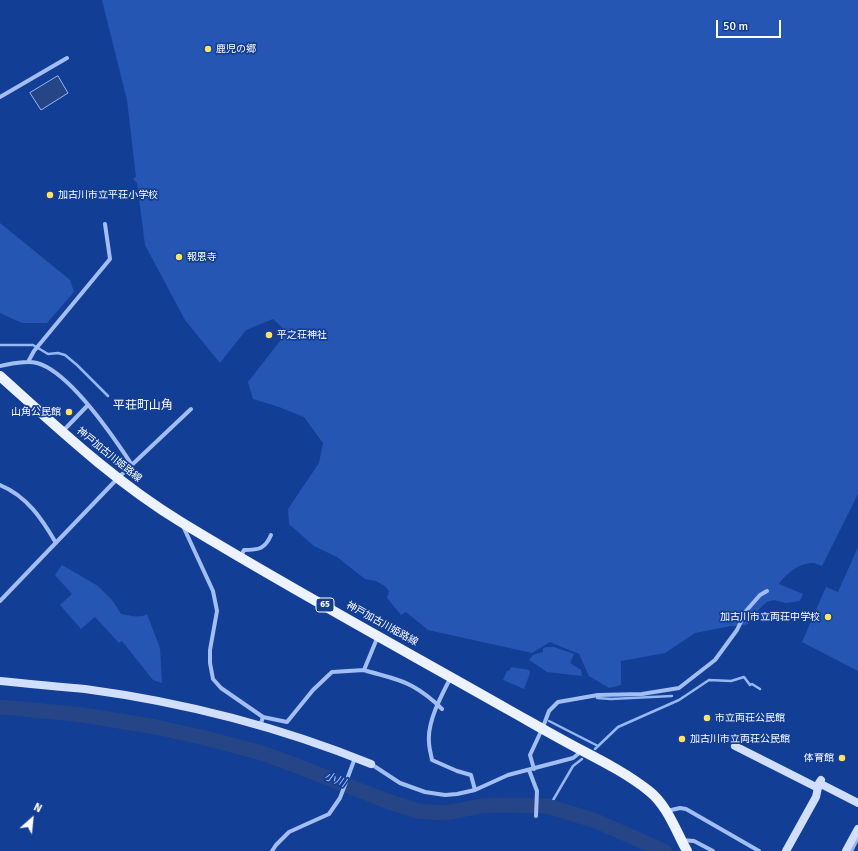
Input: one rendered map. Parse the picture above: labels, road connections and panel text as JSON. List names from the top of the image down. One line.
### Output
{"streets":{"main road":["神戸加古川姫路線","65"]},"districts":["平荘町山角"],"water":["小川"],"places":["鹿児の郷","加古川市立平荘小学校","報恩寺","平之荘神社","山角公民館","加古川市立両荘中学校","市立両荘公民館","加古川市立両荘公民館","体育館"],"scale_bar":"50 m","north":"top right"}
